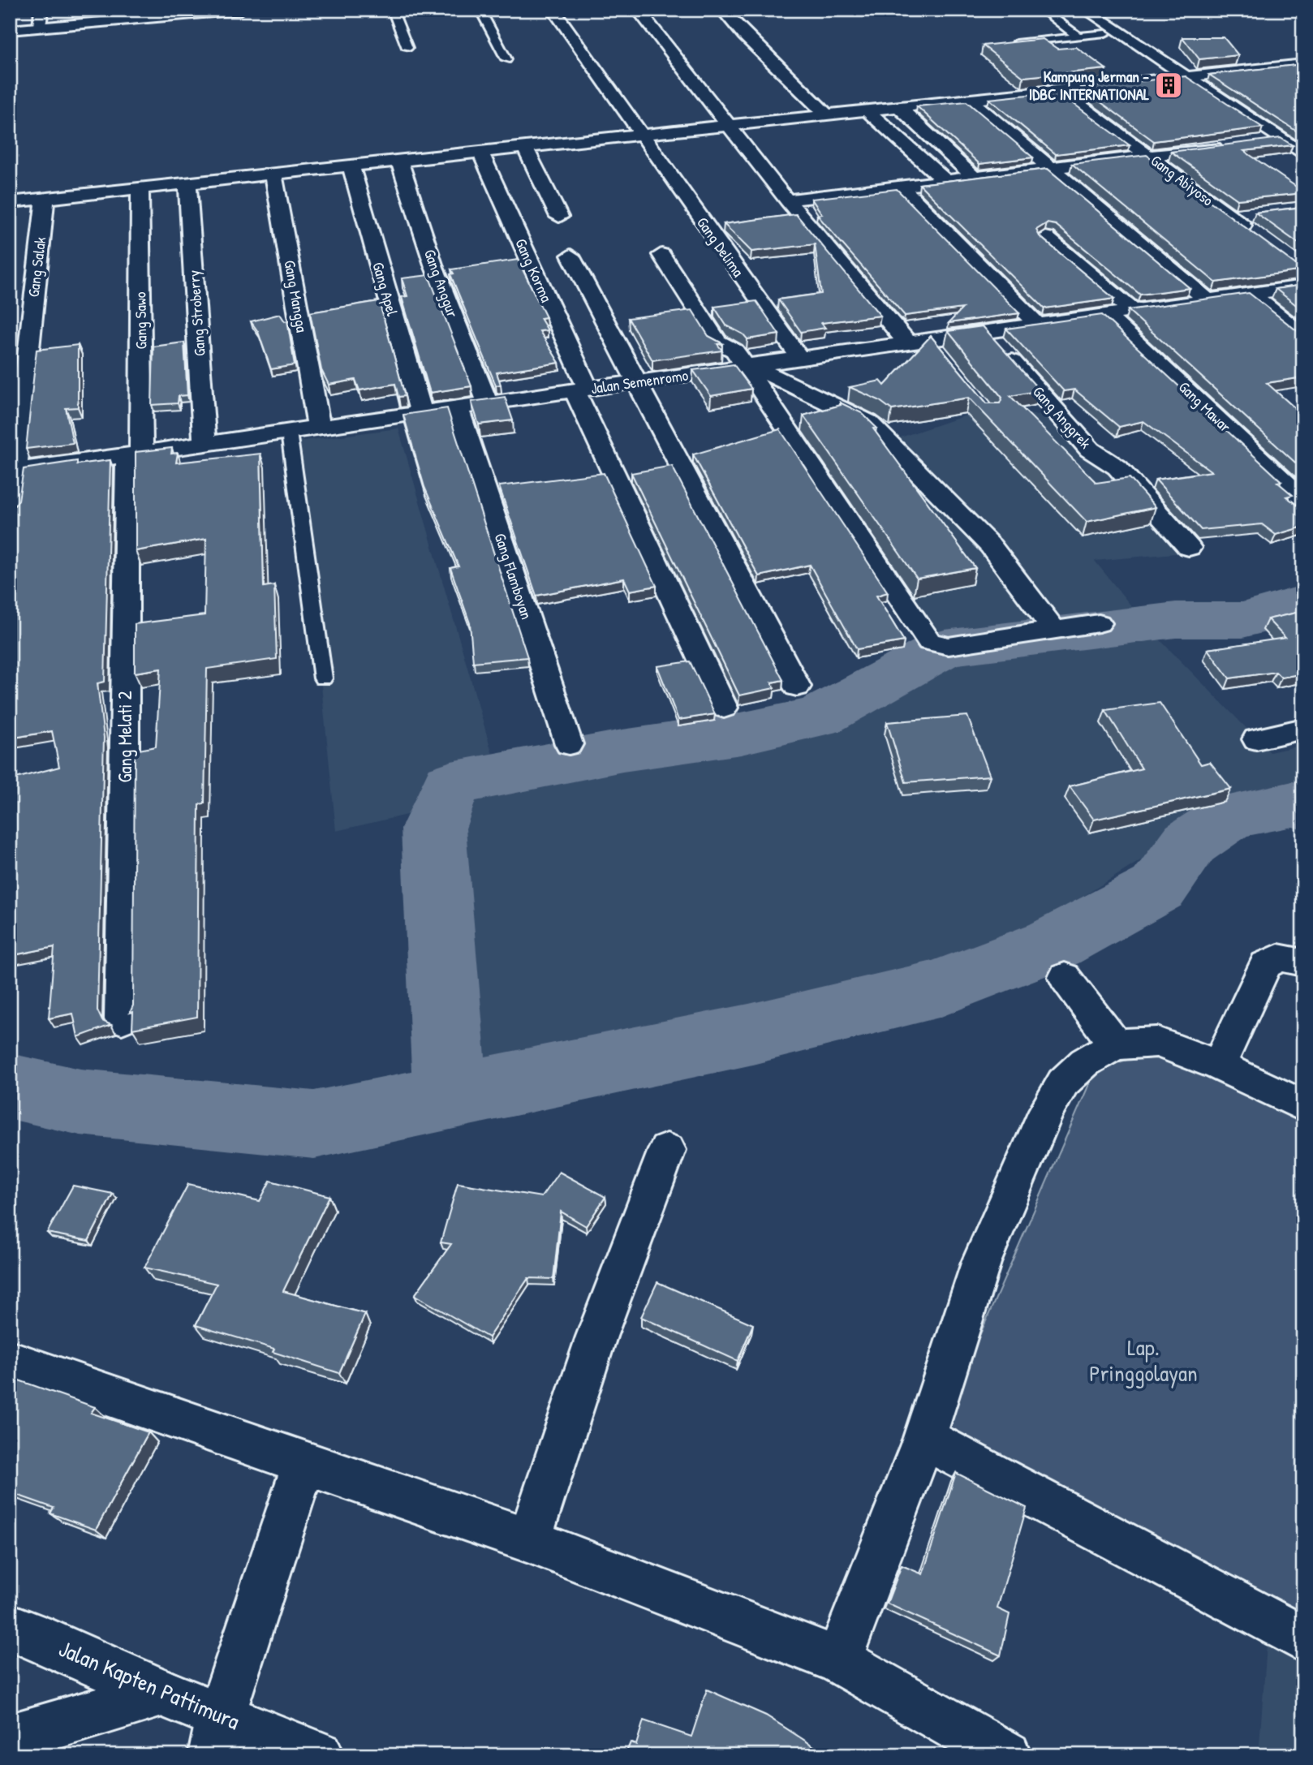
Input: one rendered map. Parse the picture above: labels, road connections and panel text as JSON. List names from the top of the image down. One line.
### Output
{"streets":{"street":["Gang Abiyoso","Gang Delima","Gang Salak","Gang Korma","Gang Anggur","Gang Apel","Gang Mangga","Gang Stroberry","Gang Sawo","Jalan Semenromo","Gang Mawar","Gang Anggrek","Gang Flamboyan","Gang Melati 2","Jalan Kapten Pattimura"]},"crossings":[["Gang Delima","Jalan Semenromo"],["Gang Salak","Jalan Semenromo"],["Gang Korma","Jalan Semenromo"],["Gang Anggur","Jalan Semenromo"],["Gang Apel","Jalan Semenromo"],["Gang Mangga","Jalan Semenromo"],["Gang Stroberry","Jalan Semenromo"],["Gang Sawo","Jalan Semenromo"],["Gang Sawo","Gang Melati 2"],["Jalan Semenromo","Gang Mawar"],["Jalan Semenromo","Gang Anggrek"],["Jalan Semenromo","Gang Flamboyan"],["Jalan Semenromo","Gang Melati 2"]],"parks":["Lap. Pringgolayan"],"places":{"building":["Kampung Jerman - IDBC INTERNATIONAL"]}}
